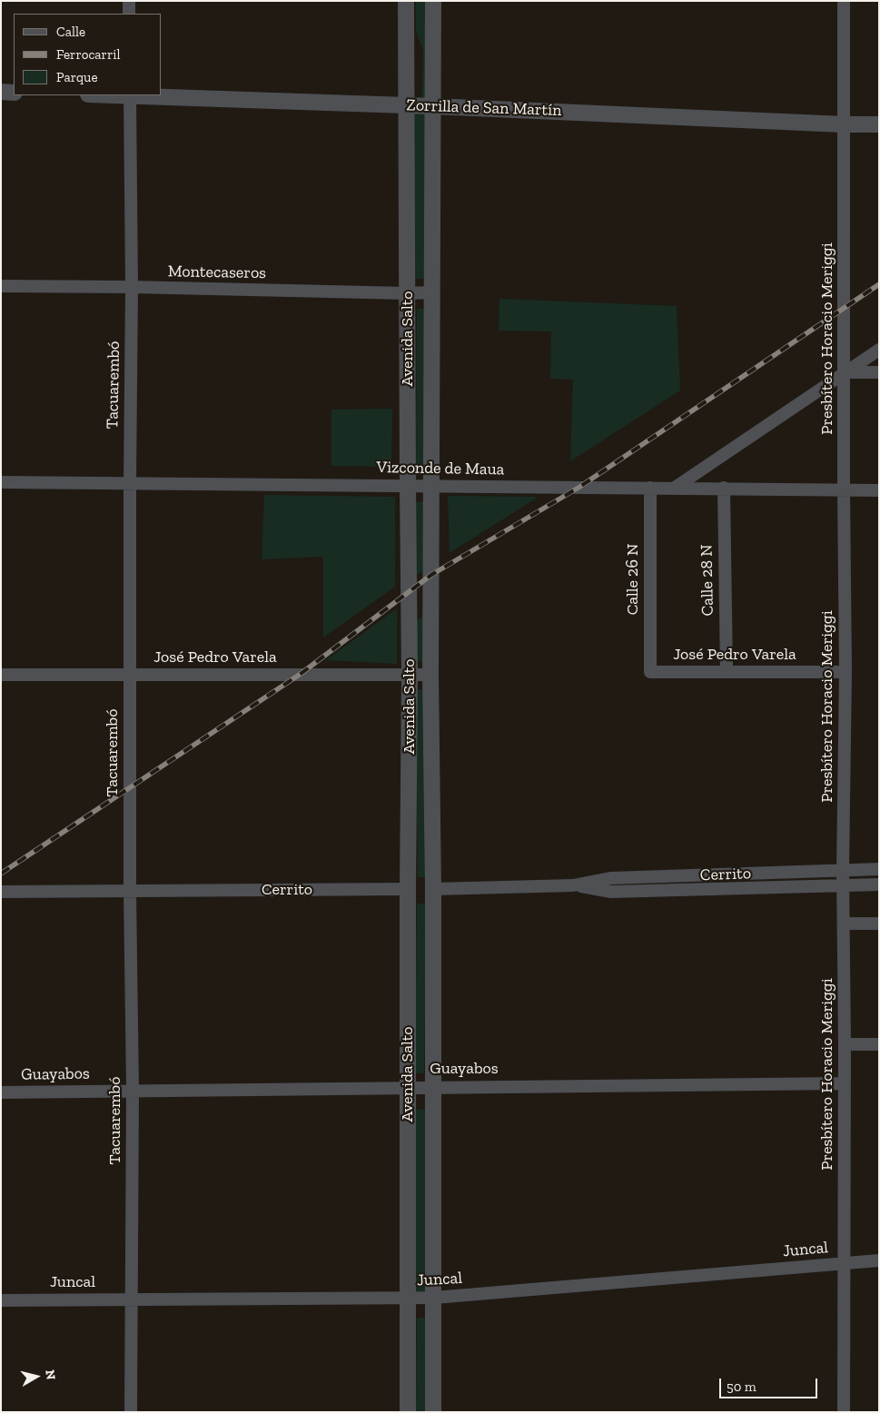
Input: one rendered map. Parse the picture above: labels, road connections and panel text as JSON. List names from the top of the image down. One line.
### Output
{"streets":{"street":["Zorrilla de San Martín","Montecaseros","Avenida Salto","Presbítero Horacio Meriggi","Tacuarembó","Vizconde de Maua","Calle 26 N","Calle 28 N","José Pedro Varela","Cerrito","Guayabos","Juncal"]},"crossings":[["Zorrilla de San Martín","Avenida Salto"],["Zorrilla de San Martín","Presbítero Horacio Meriggi"],["Montecaseros","Avenida Salto"],["Montecaseros","Tacuarembó"],["Avenida Salto","Vizconde de Maua"],["Avenida Salto","José Pedro Varela"],["Avenida Salto","Cerrito"],["Avenida Salto","Guayabos"],["Avenida Salto","Juncal"],["Presbítero Horacio Meriggi","Vizconde de Maua"],["Presbítero Horacio Meriggi","José Pedro Varela"],["Presbítero Horacio Meriggi","Cerrito"],["Presbítero Horacio Meriggi","Guayabos"],["Presbítero Horacio Meriggi","Juncal"],["Tacuarembó","Vizconde de Maua"],["Tacuarembó","José Pedro Varela"],["Tacuarembó","Cerrito"],["Tacuarembó","Guayabos"],["Tacuarembó","Juncal"],["Vizconde de Maua","Calle 26 N"],["Vizconde de Maua","Calle 28 N"],["Calle 26 N","José Pedro Varela"],["Calle 28 N","José Pedro Varela"]],"legend":["Calle","Ferrocarril","Parque"],"scale_bar":"50 m","north":"right"}
